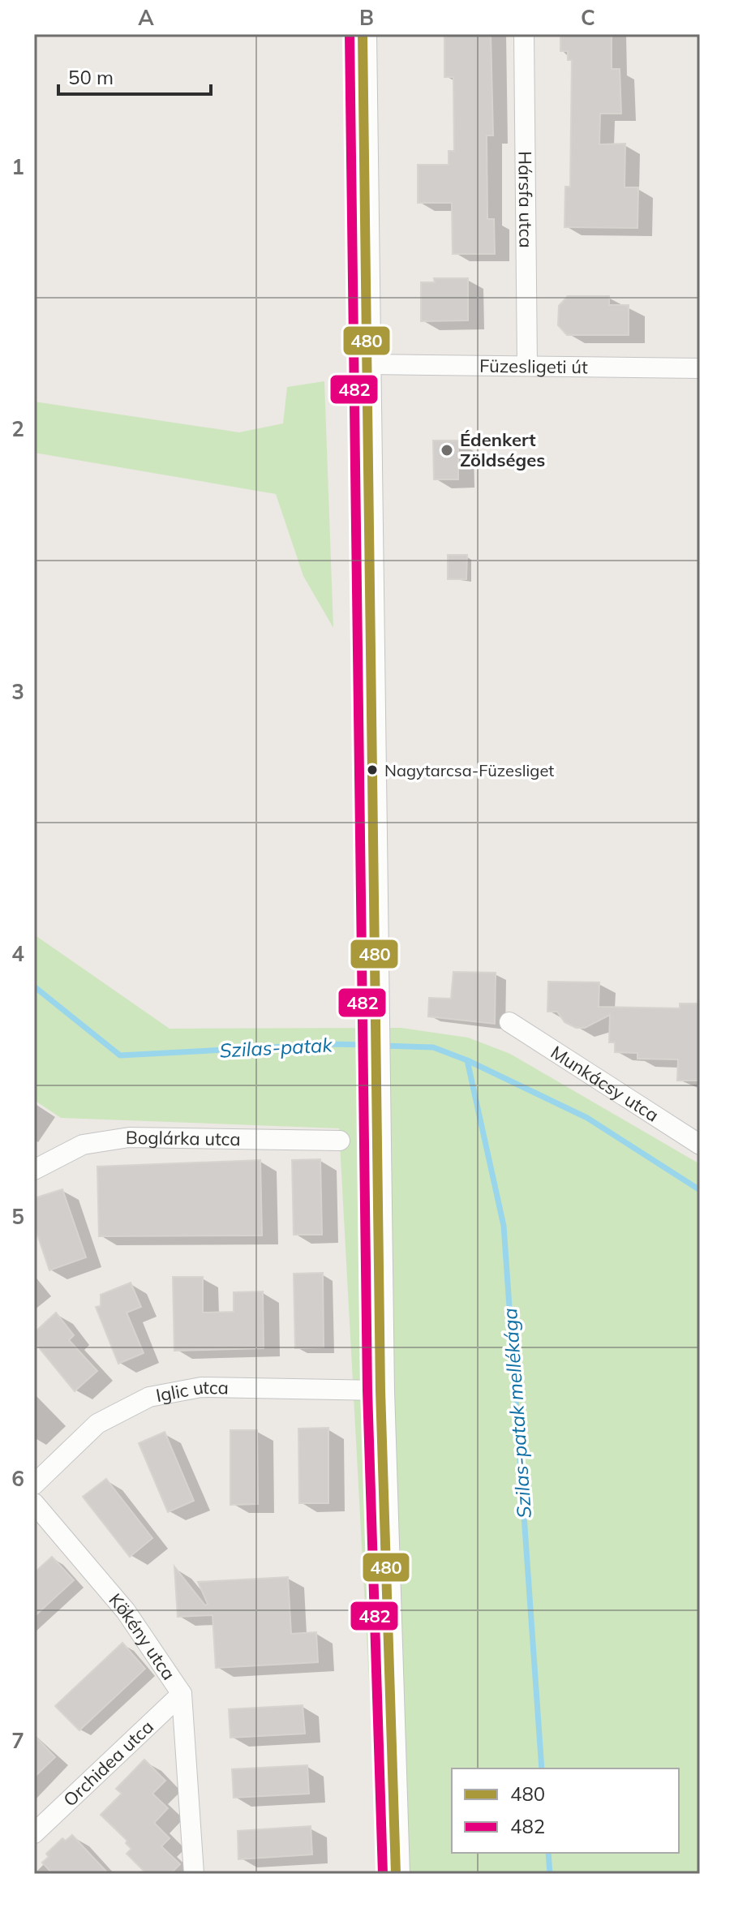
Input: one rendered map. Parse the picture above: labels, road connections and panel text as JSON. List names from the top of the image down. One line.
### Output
{"streets":{"street":["Hársfa utca","Füzesligeti út","Munkácsy utca","Boglárka utca","Iglic utca","Kökény utca","Orchidea utca"]},"crossings":[["Hársfa utca","Füzesligeti út"],["Kökény utca","Orchidea utca"]],"water":["Szilas-patak","Szilas-patak mellékága"],"places":["Édenkert Zöldséges","Nagytarcsa-Füzesliget"],"lines":["transit line 480","transit line 482"],"legend":["480","482"],"scale_bar":"50 m","grid":{"columns":["A","B","C"],"rows":["1","2","3","4","5","6","7"]}}
